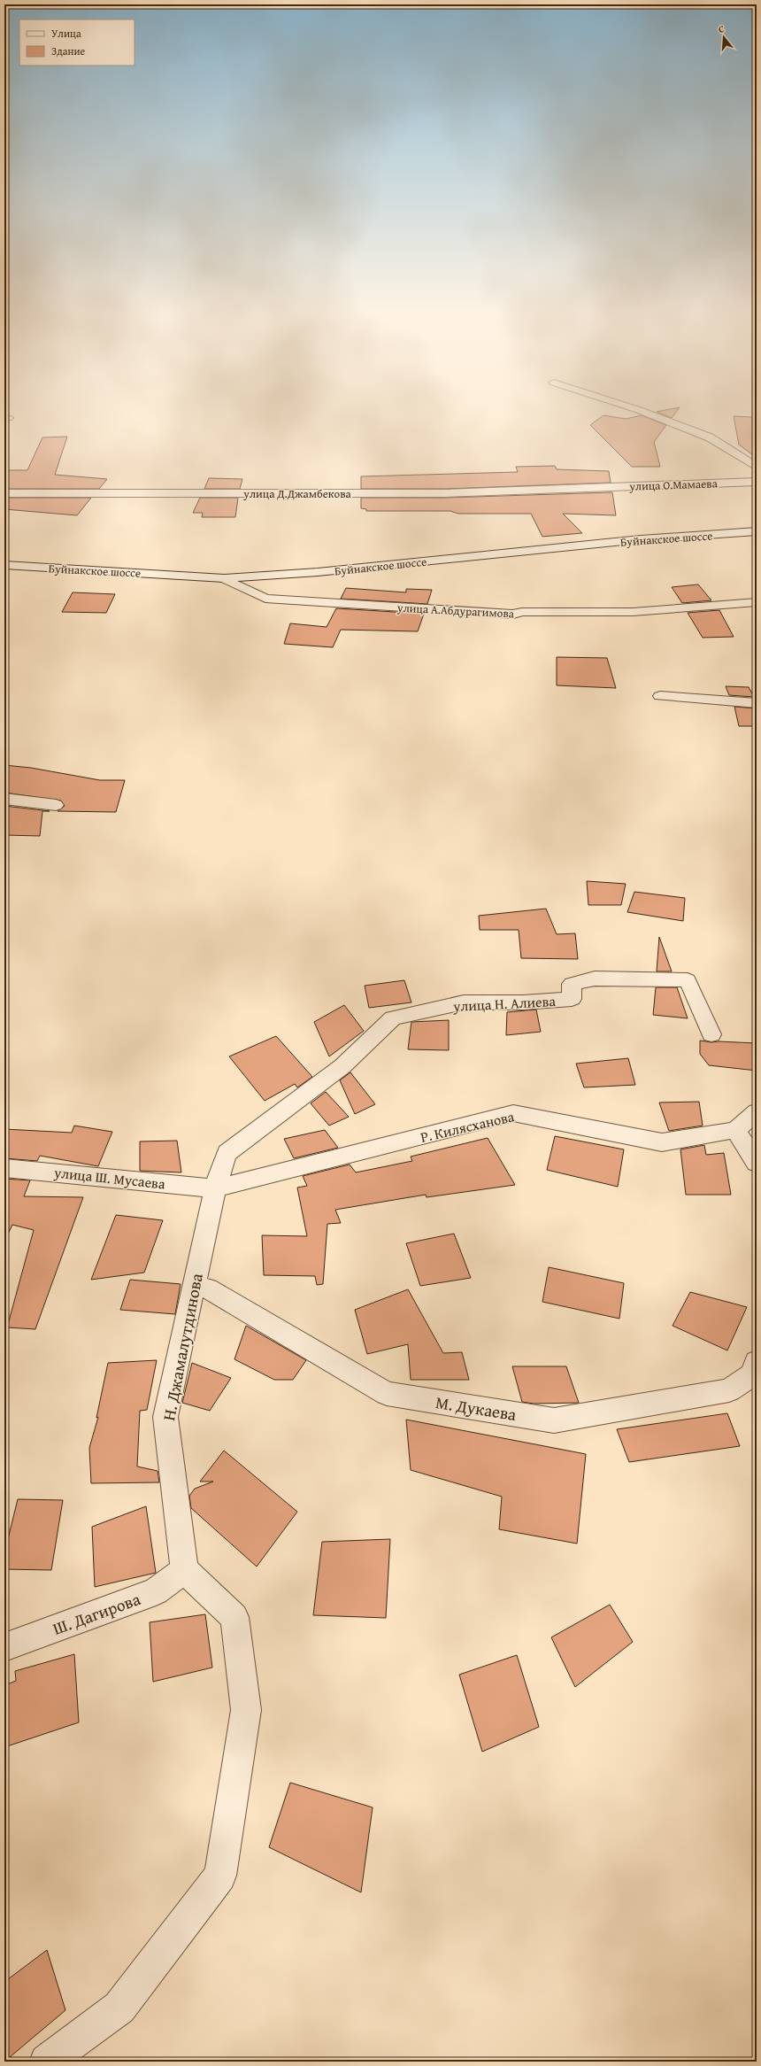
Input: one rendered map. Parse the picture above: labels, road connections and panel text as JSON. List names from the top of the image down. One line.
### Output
{"streets":{"street":["улица О.Мамаева","улица Д.Джамбекова","Буйнакское шоссе","улица А.Абдурагимова","улица Н. Алиева","Р. Килясханова","улица Ш. Мусаева","Н. Джамалутдинова","М. Дукаева","Ш. Дагирова"]},"crossings":[["улица О.Мамаева","улица Д.Джамбекова"],["Буйнакское шоссе","улица А.Абдурагимова"],["улица Н. Алиева","Р. Килясханова"],["улица Н. Алиева","улица Ш. Мусаева"],["улица Н. Алиева","Н. Джамалутдинова"],["Р. Килясханова","улица Ш. Мусаева"],["Р. Килясханова","Н. Джамалутдинова"],["улица Ш. Мусаева","Н. Джамалутдинова"],["Н. Джамалутдинова","Ш. Дагирова"]],"legend":["Улица","Здание"],"north":"top"}
